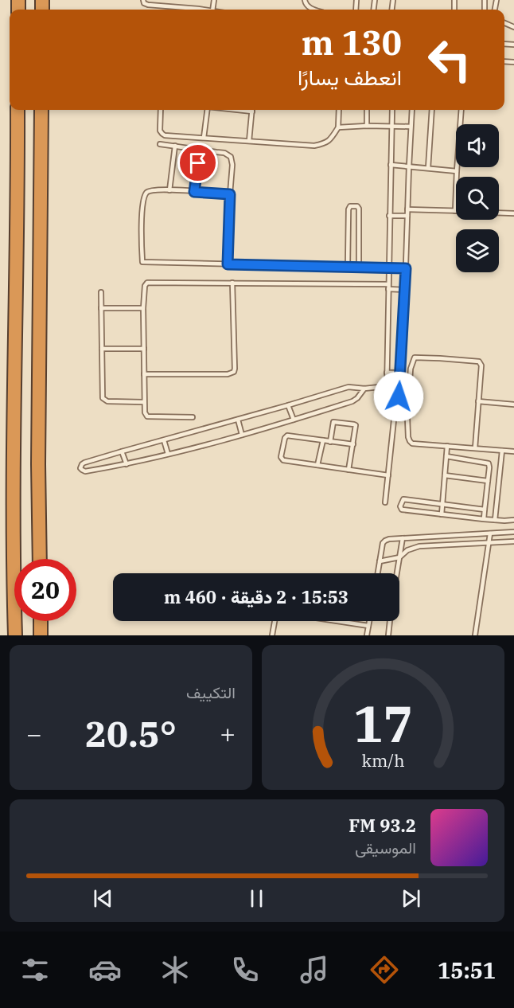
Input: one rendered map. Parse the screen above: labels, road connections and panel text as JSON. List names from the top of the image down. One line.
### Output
{"page":{"turn":["130 m","انعطف يسارًا"],"limit":"20","trip":"15:53 · 2 دقيقة · 460 m","tile":"التكييف","heat":["−","20.5°","+"],"song":["93.2 FM","الموسيقى"],"tabs":"15:51","gauge":["17","km/h"]}}
